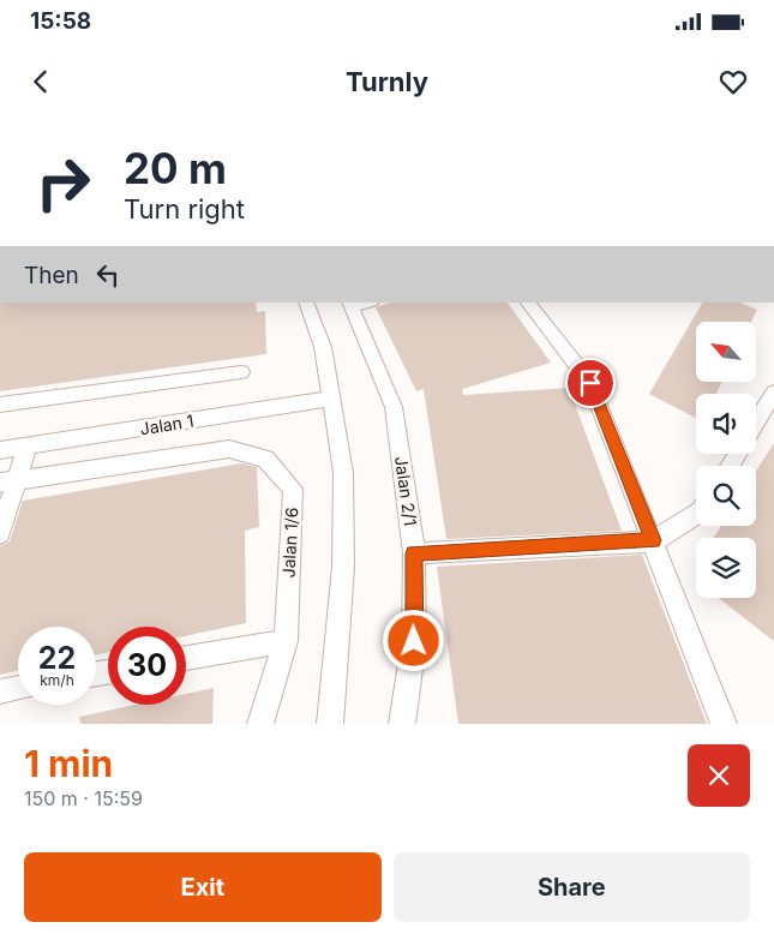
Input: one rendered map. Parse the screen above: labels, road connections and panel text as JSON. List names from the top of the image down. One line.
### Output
{"streets":{"street":["Jalan 1","Jalan 2/1","Jalan 1/6"]},"north":"top left","page":{"status":"15:58","header":"Turnly","turn":["20 m","Turn right"],"then":"Then","speed":"22 km/h","limit":"30","heading":["1 min","150 m · 15:59"],"buttons":["Exit","Share"]}}
